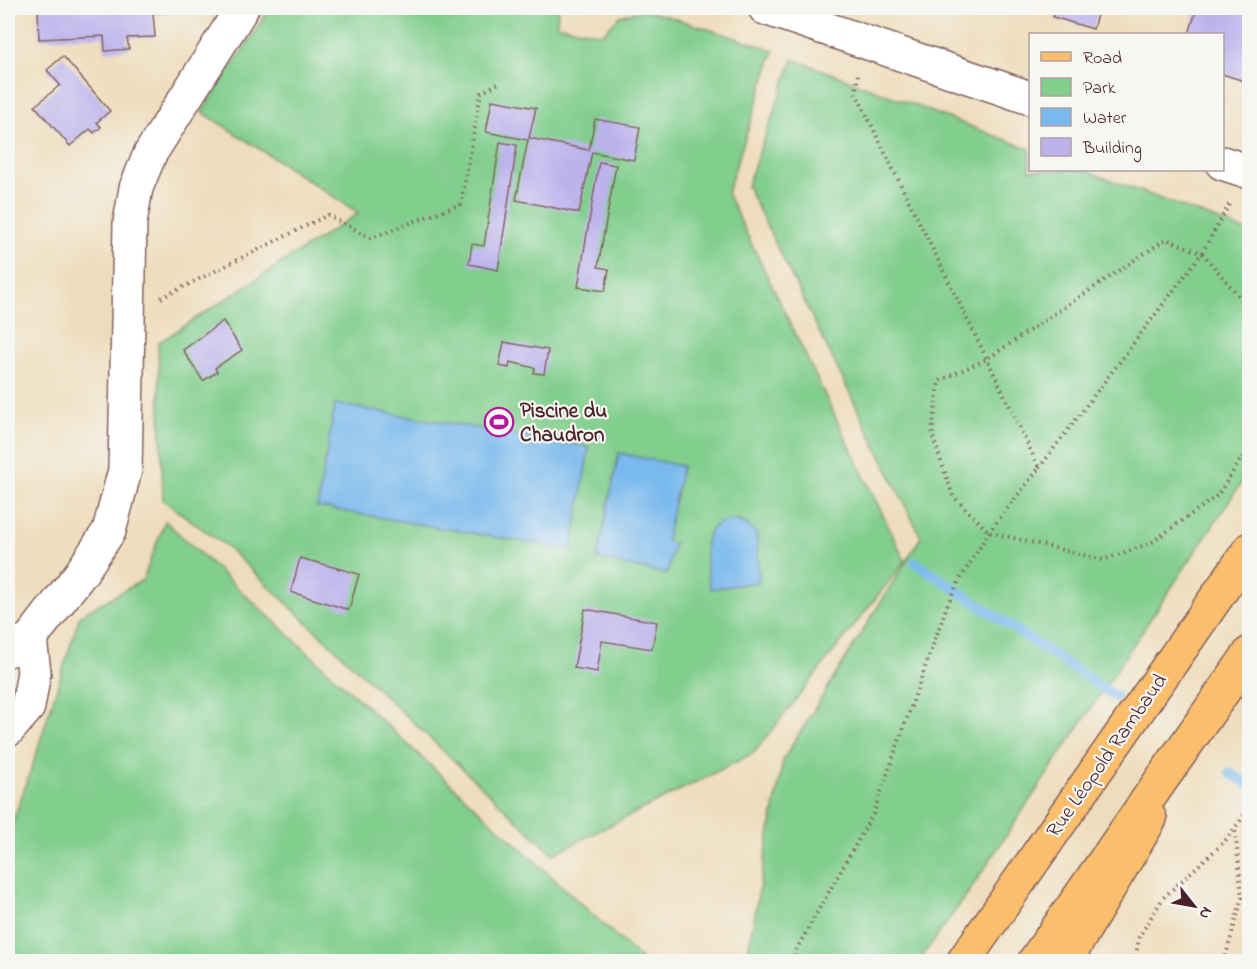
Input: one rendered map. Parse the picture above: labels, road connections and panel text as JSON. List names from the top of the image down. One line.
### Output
{"streets":{"main road":["Rue Léopold Rambaud"]},"places":{"sports":["Piscine du Chaudron"]},"legend":["Road","Park","Water","Building"],"north":"bottom right"}
